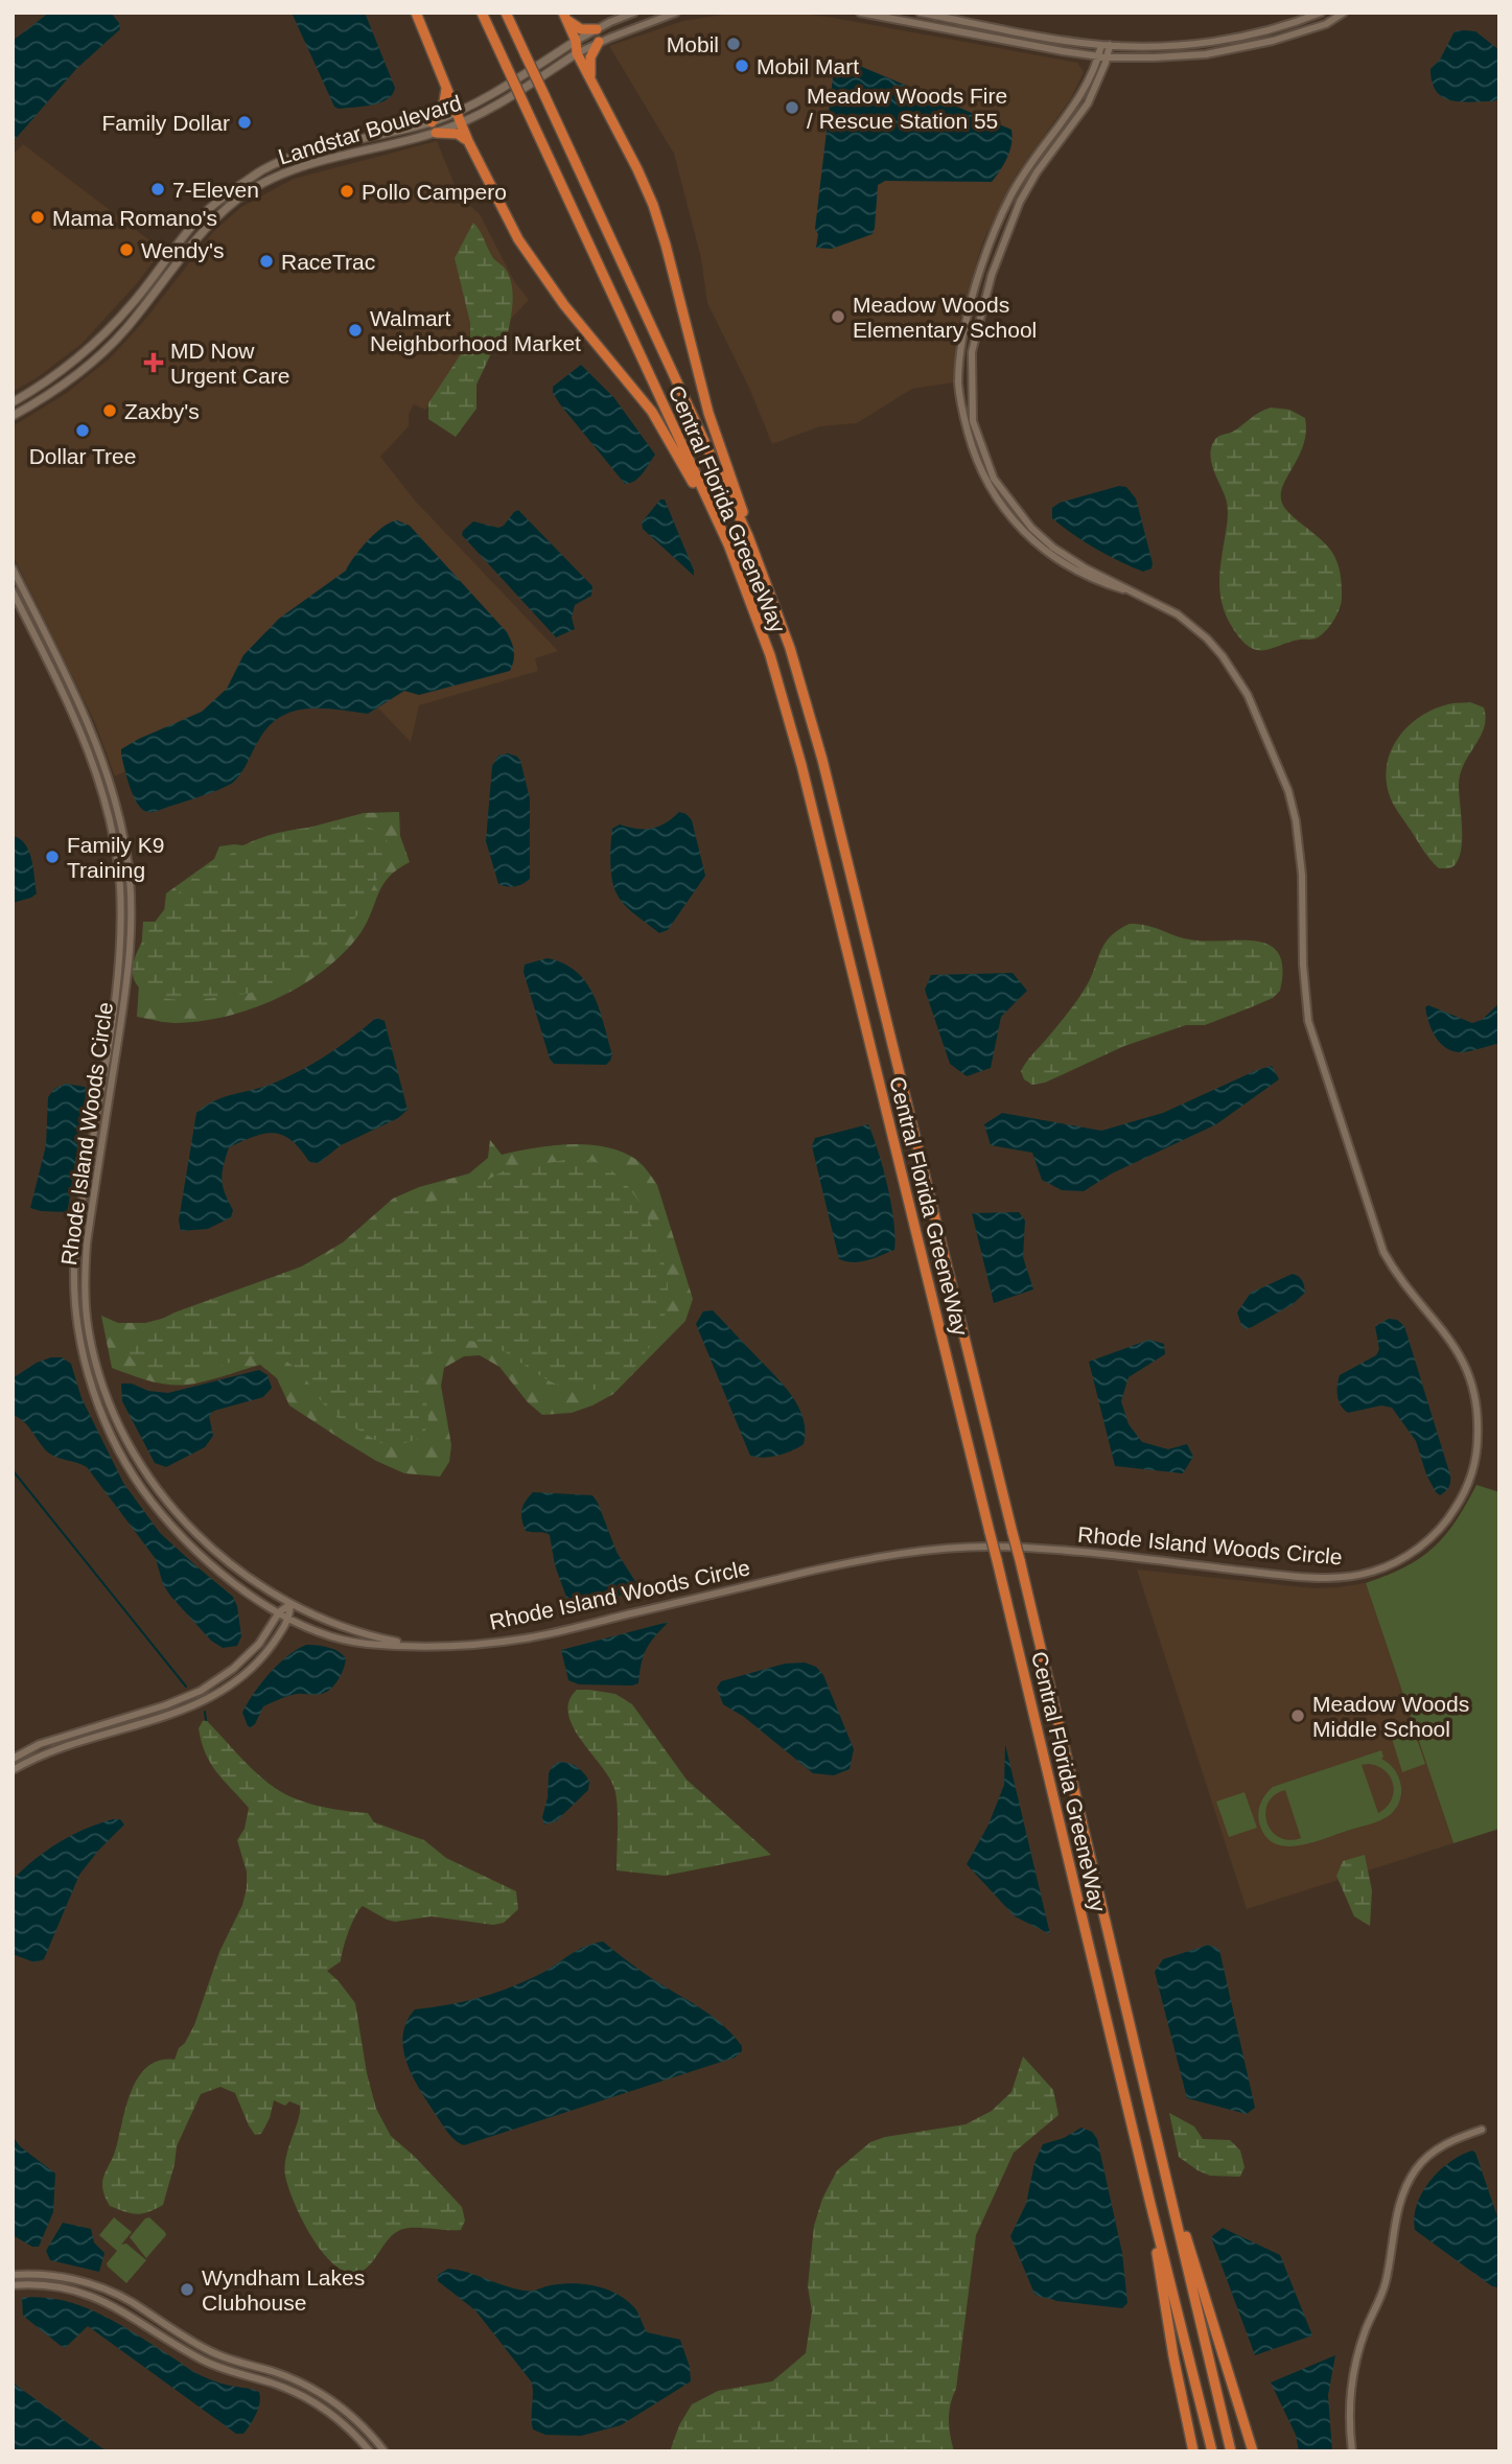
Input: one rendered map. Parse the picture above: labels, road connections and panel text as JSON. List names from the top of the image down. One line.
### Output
{"streets":{"highway":["Central Florida GreeneWay"],"main road":["Landstar Boulevard"],"street":["Rhode Island Woods Circle"]},"places":{"other":["Mobil","Mobil Mart","Meadow Woods Fire / Rescue Station 55","Family Dollar","7-Eleven","Pollo Campero","Mama Romano's","Wendy's","RaceTrac","Meadow Woods Elementary School","Walmart Neighborhood Market","Zaxby's","Dollar Tree","Family K9 Training","Meadow Woods Middle School","Wyndham Lakes Clubhouse"],"health":["MD Now Urgent Care"]}}
